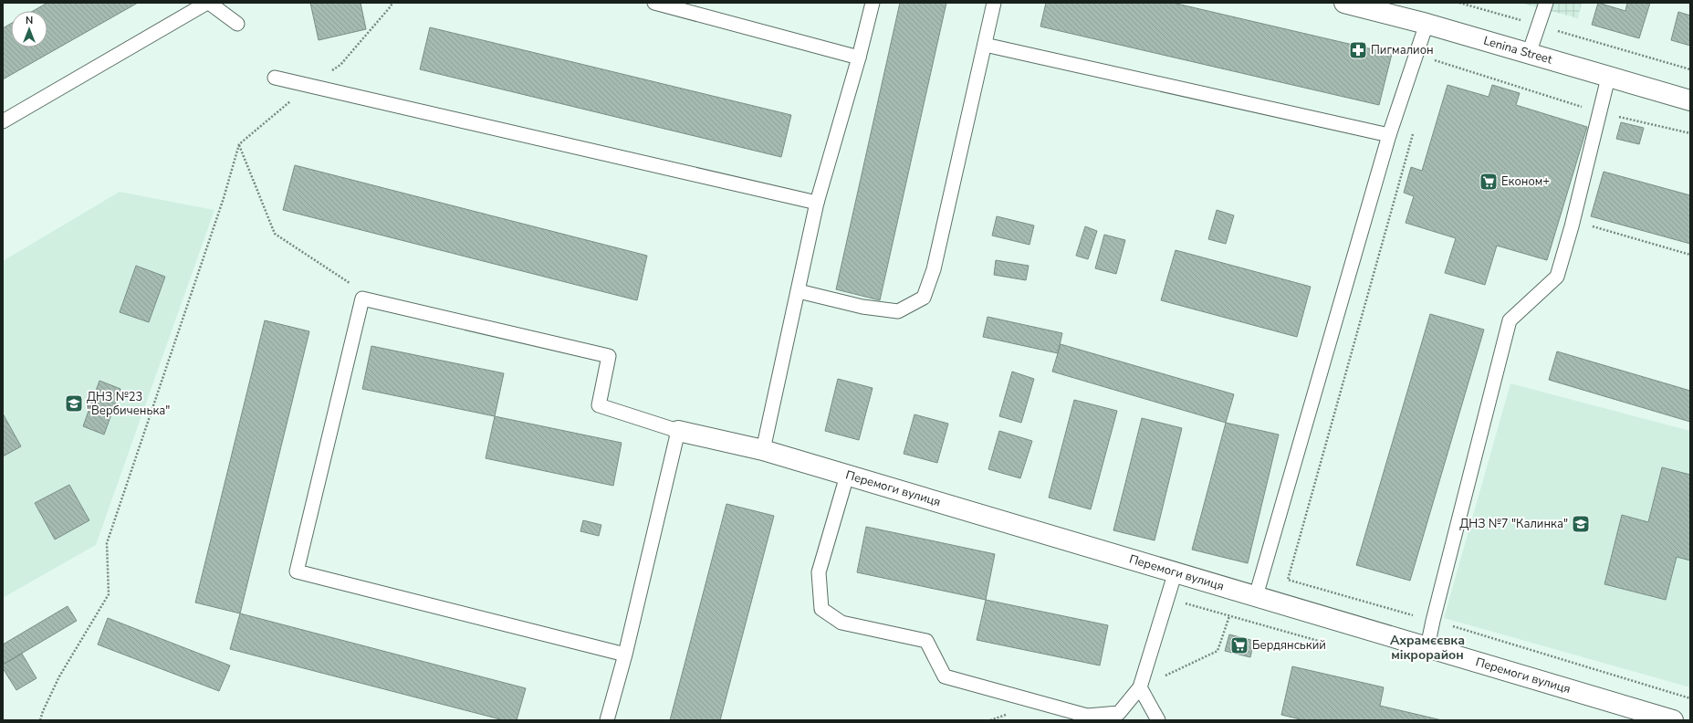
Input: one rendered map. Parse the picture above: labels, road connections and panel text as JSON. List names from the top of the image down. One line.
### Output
{"streets":{"street":["Lenina Street","Перемоги вулиця"]},"districts":["Ахрамєєвка мікрорайон"],"places":{"pharmacy":["Пигмалион"],"supermarket":["Економ+","Бердянський"],"school or university":["ДНЗ №23 \"Вербиченька\"","ДНЗ №7 \"Калинка\""]},"north":"top"}
